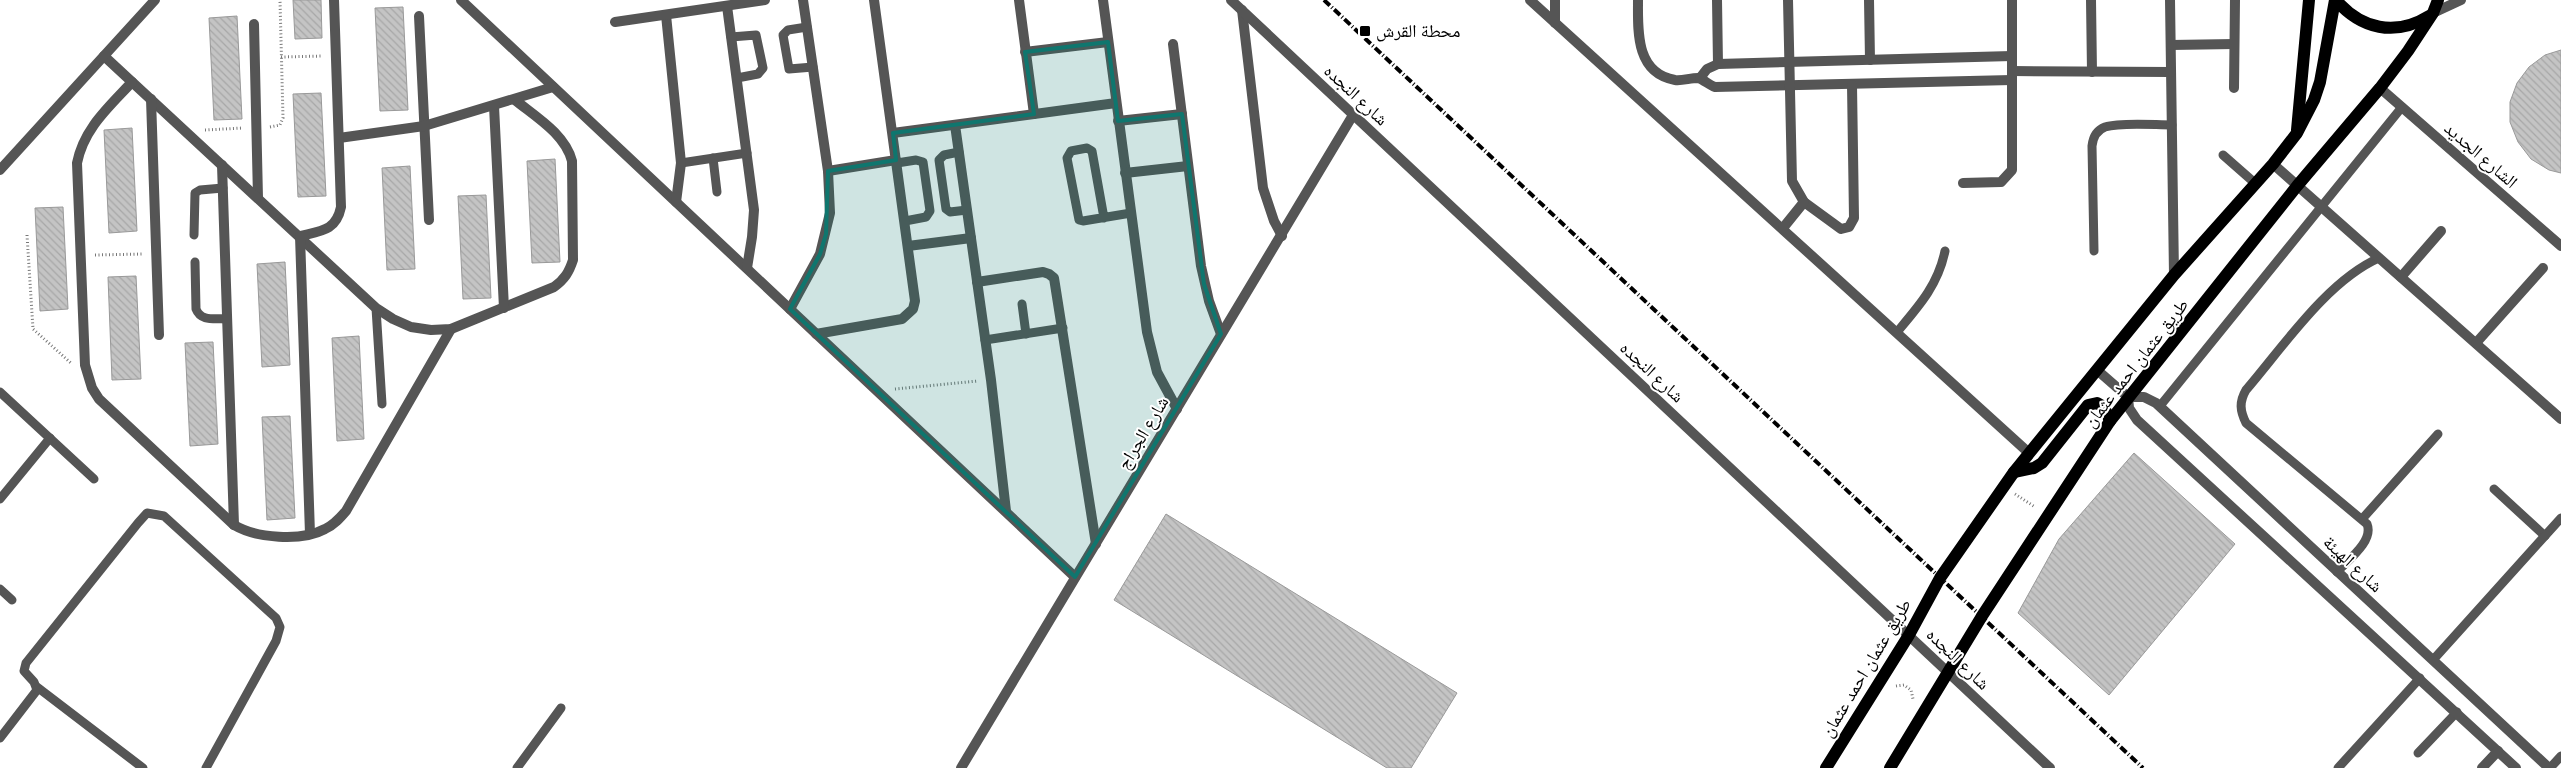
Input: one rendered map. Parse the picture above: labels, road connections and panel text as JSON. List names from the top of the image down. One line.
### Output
{"streets":{"main road":["طريق عثمان احمد عثمان"],"street":["شارع النجده","الشارع الجديد","شارع الجراج","شارع الهيئة"]},"crossings":[["شارع النجده","طريق عثمان احمد عثمان"],["شارع النجده","شارع الجراج"],["الشارع الجديد","طريق عثمان احمد عثمان"],["طريق عثمان احمد عثمان","شارع الهيئة"]],"places":{"transit":["محطة القرش"]}}
